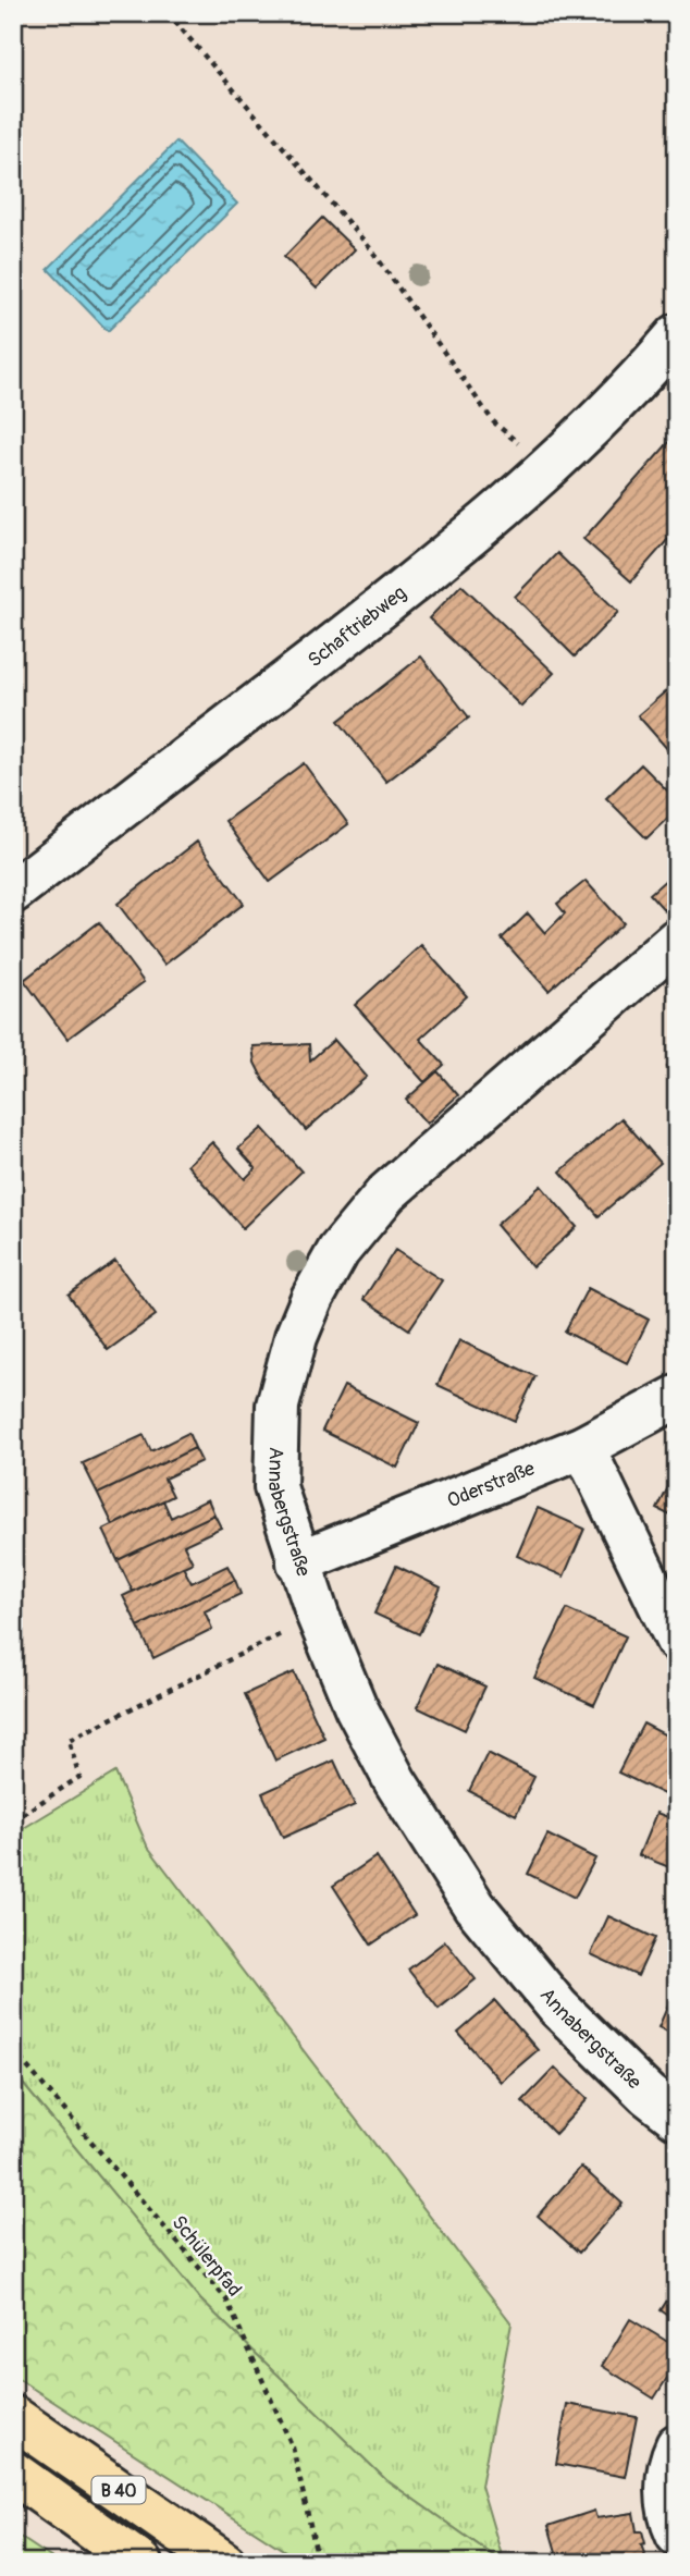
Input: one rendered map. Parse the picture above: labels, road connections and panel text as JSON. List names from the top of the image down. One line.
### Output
{"streets":{"highway":["B 40"],"street":["Schaftriebweg","Oderstraße","Annabergstraße"],"path":["Schülerpfad"]},"crossings":[["Oderstraße","Annabergstraße"]]}
